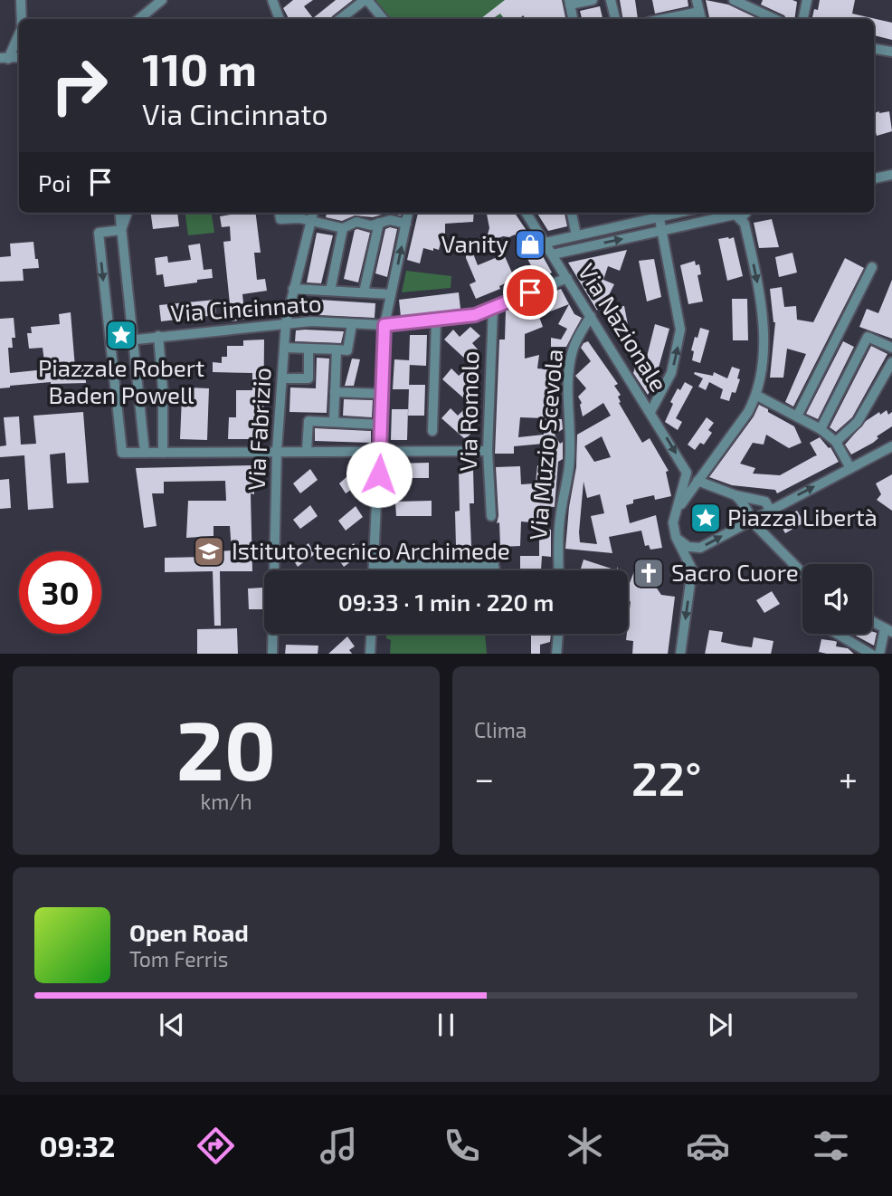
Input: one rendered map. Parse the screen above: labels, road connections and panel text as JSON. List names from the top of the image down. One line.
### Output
{"streets":{"street":["Via Cincinnato","Via Nazionale","Via Romolo","Via Fabrizio","Via Muzio Scevola"]},"crossings":[["Via Cincinnato","Via Nazionale"],["Via Cincinnato","Via Romolo"],["Via Cincinnato","Via Fabrizio"],["Via Nazionale","Via Muzio Scevola"]],"places":{"shop":["Vanity"],"place":["Piazzale Robert Baden Powell","Piazza Libertà"],"school or university":["Istituto tecnico Archimede"],"church":["Sacro Cuore"]},"page":{"turn":["110 m","Via Cincinnato"],"then":"Poi","limit":"30","trip":"09:33 · 1 min · 220 m","tile":[["20","km/h"],"Clima"],"heat":["−","22°","+"],"song":["Open Road","Tom Ferris"],"tabs":"09:32"}}
